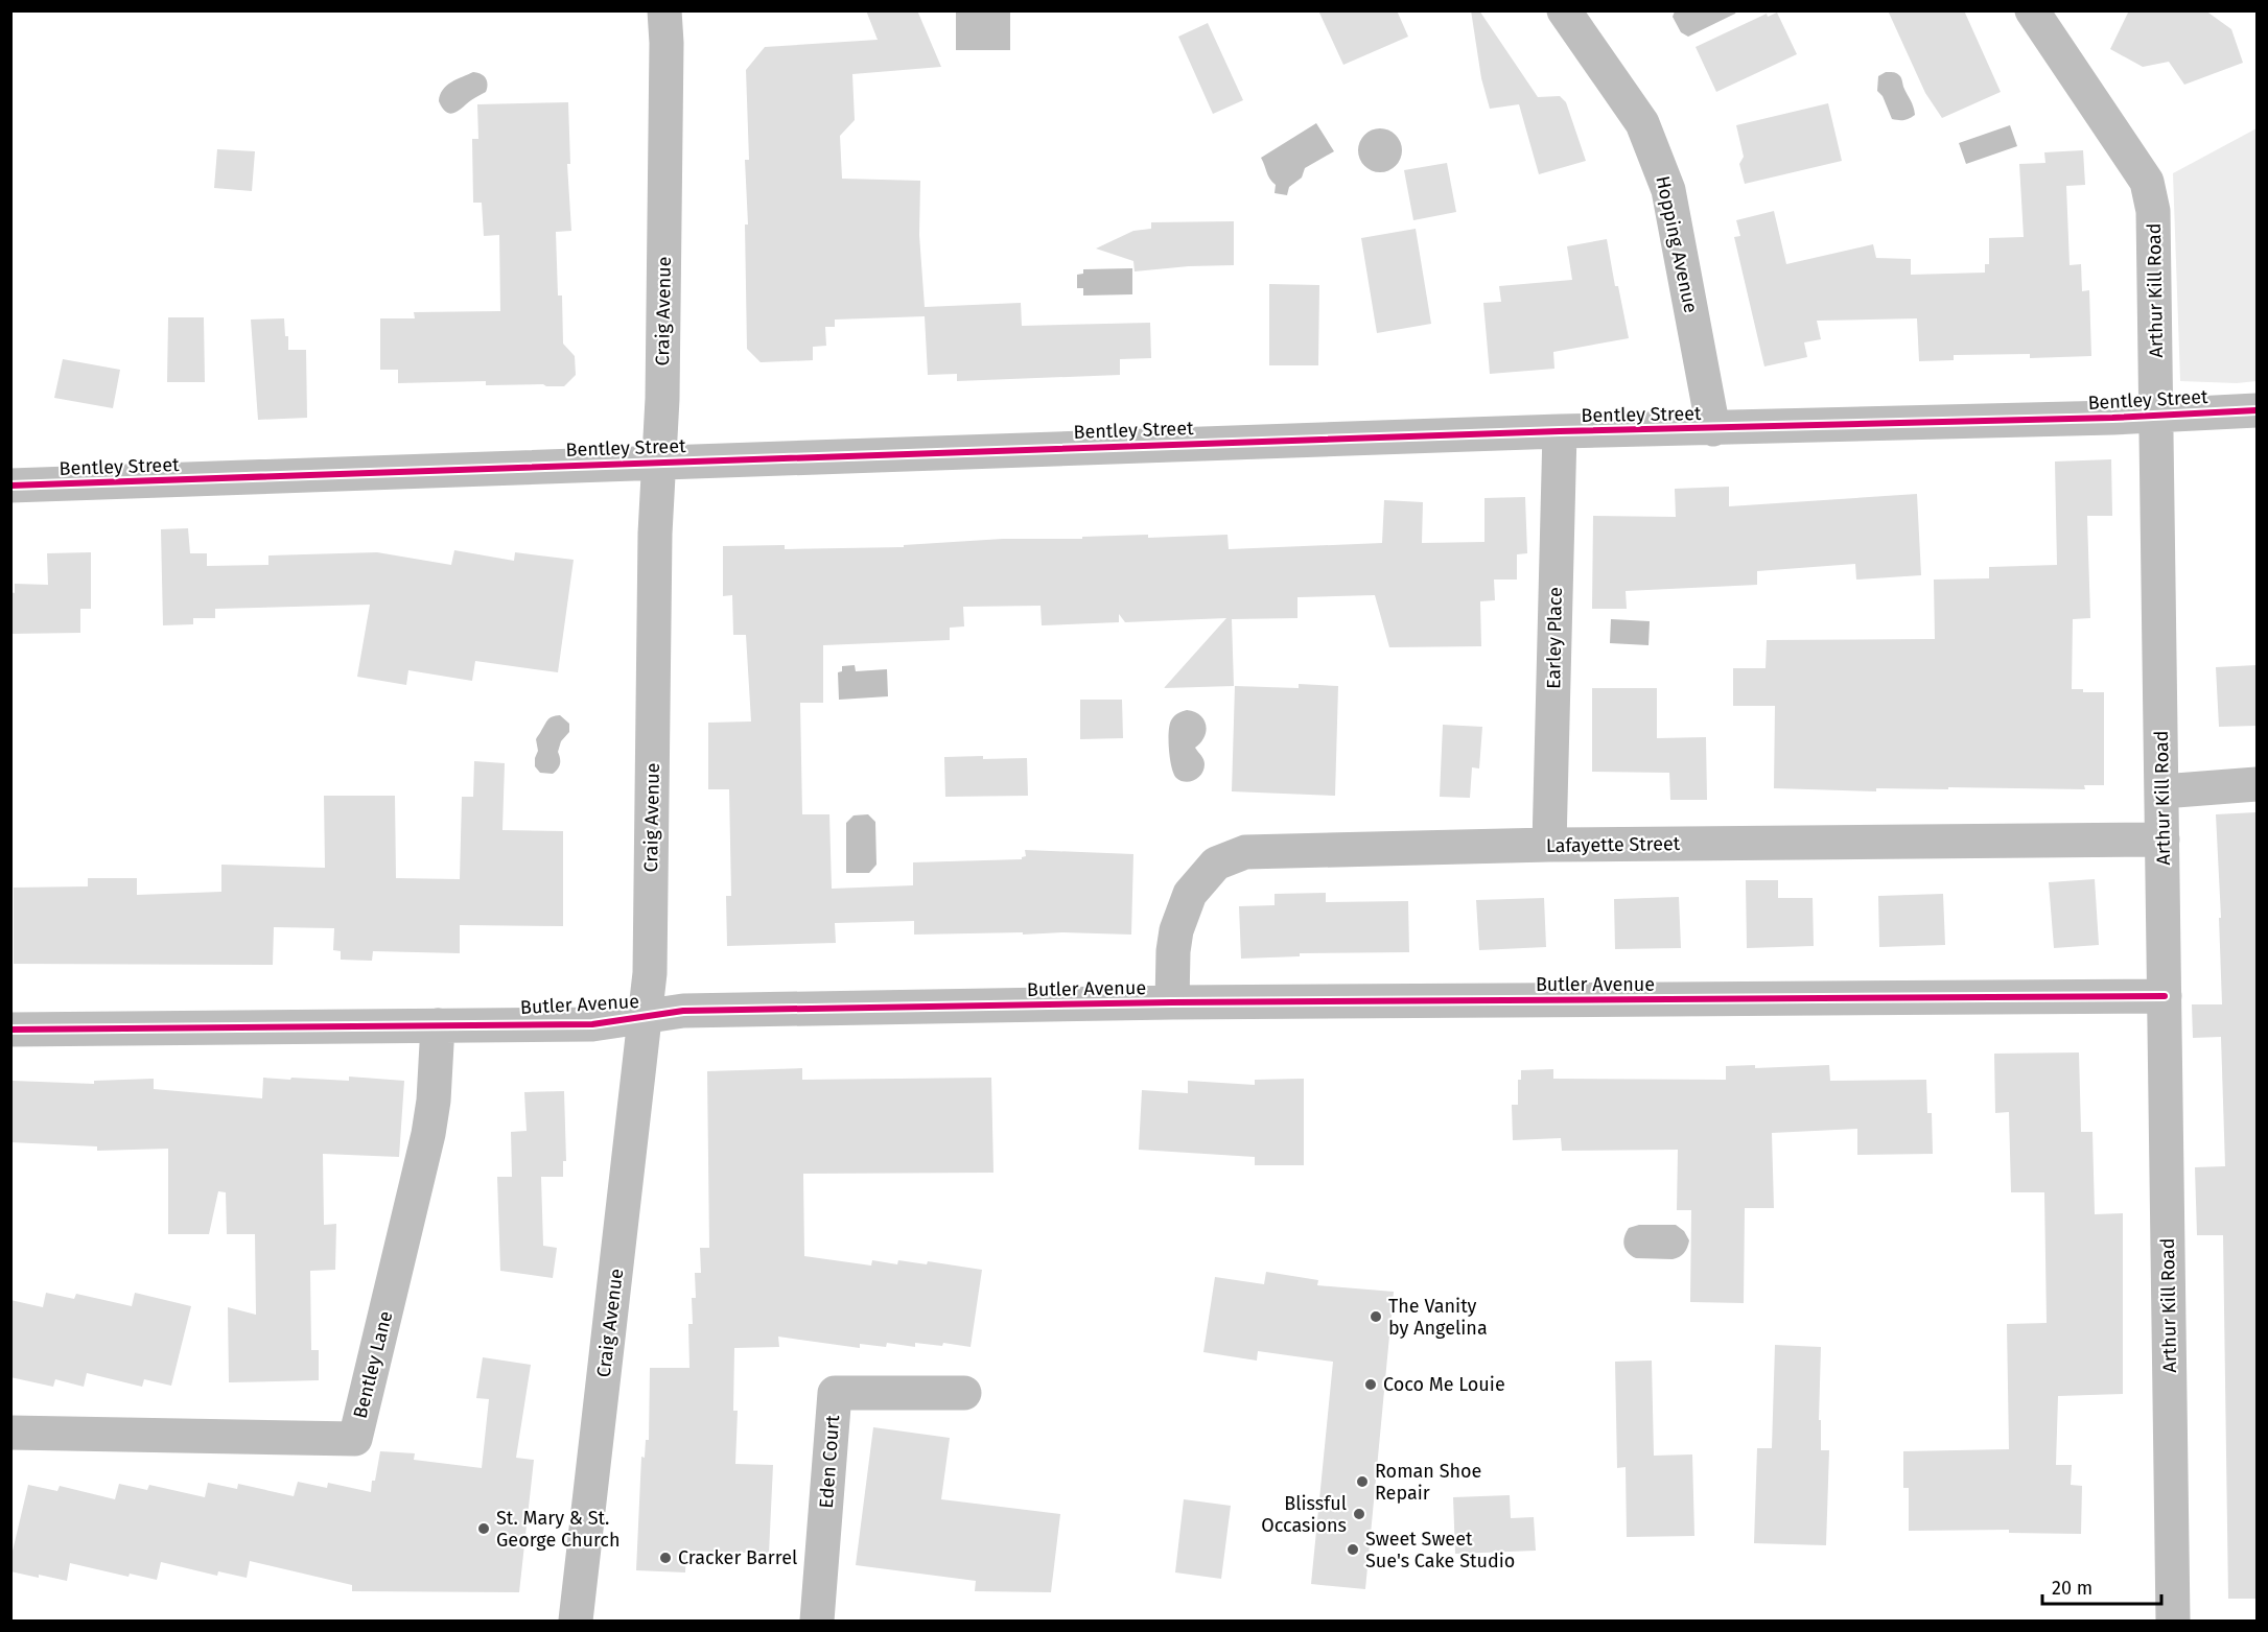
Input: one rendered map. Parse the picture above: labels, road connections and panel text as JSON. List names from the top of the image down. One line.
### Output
{"streets":{"street":["Hopping Avenue","Arthur Kill Road","Craig Avenue","Bentley Street","Earley Place","Lafayette Street","Butler Avenue","Bentley Lane","Eden Court"]},"crossings":[["Hopping Avenue","Bentley Street"],["Arthur Kill Road","Bentley Street"],["Arthur Kill Road","Lafayette Street"],["Arthur Kill Road","Butler Avenue"],["Craig Avenue","Bentley Street"],["Craig Avenue","Butler Avenue"],["Bentley Street","Earley Place"],["Earley Place","Lafayette Street"],["Lafayette Street","Butler Avenue"],["Butler Avenue","Bentley Lane"]],"places":["The Vanity by Angelina","Coco Me Louie","Roman Shoe Repair","Blissful Occasions","St. Mary & St. George Church","Sweet Sweet Sue's Cake Studio","Cracker Barrel"],"scale_bar":"20 m"}
